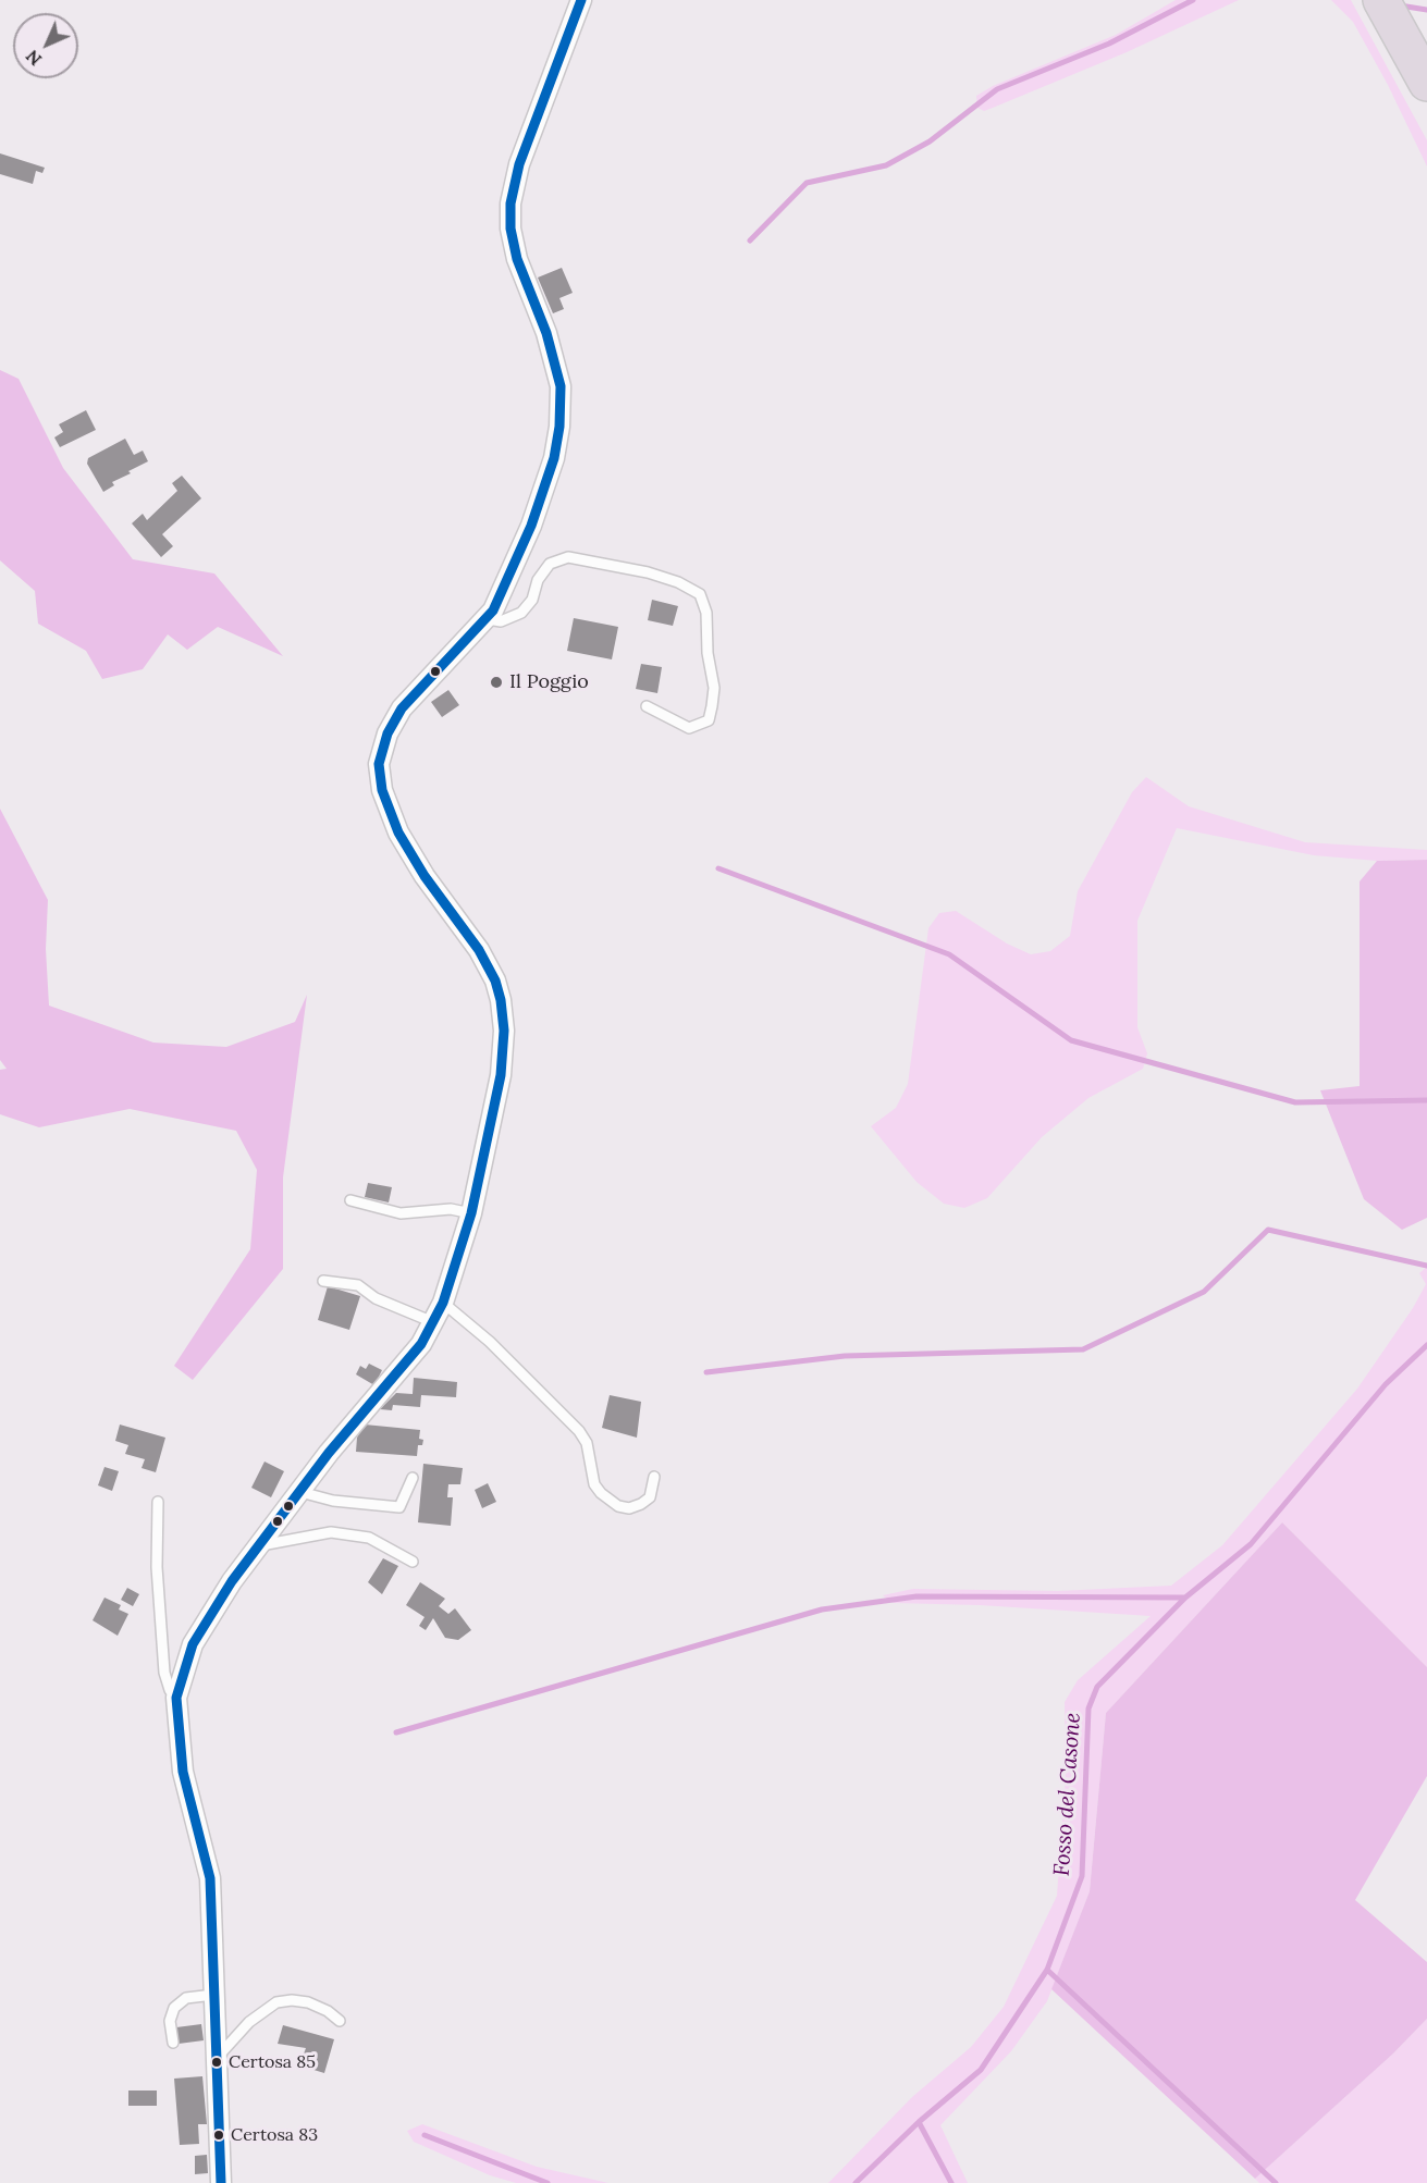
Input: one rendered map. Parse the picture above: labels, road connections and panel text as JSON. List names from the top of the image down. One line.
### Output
{"water":["Fosso del Casone"],"places":["Il Poggio","Certosa 85","Certosa 83"],"north":"bottom left"}
